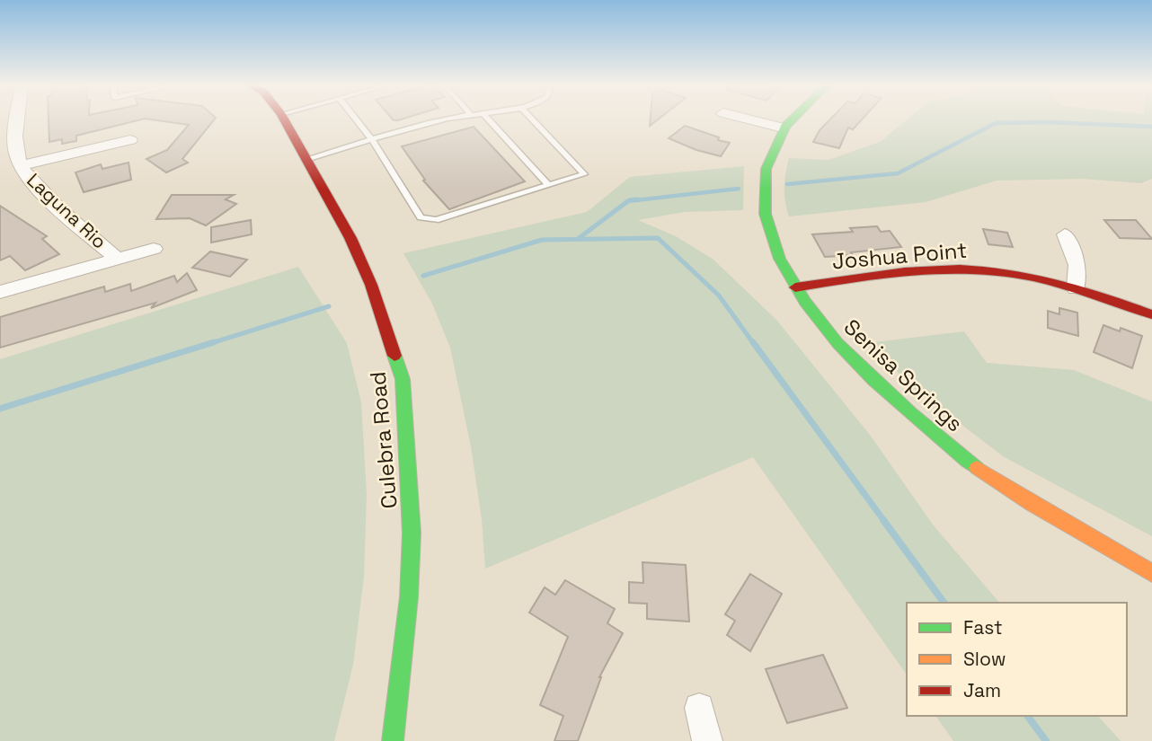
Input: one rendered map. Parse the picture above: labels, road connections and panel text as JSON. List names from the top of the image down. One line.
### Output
{"streets":{"street":["Laguna Rio","Joshua Point","Senisa Springs","Culebra Road"]},"crossings":[["Joshua Point","Senisa Springs"]],"legend":["Fast","Slow","Jam"]}
